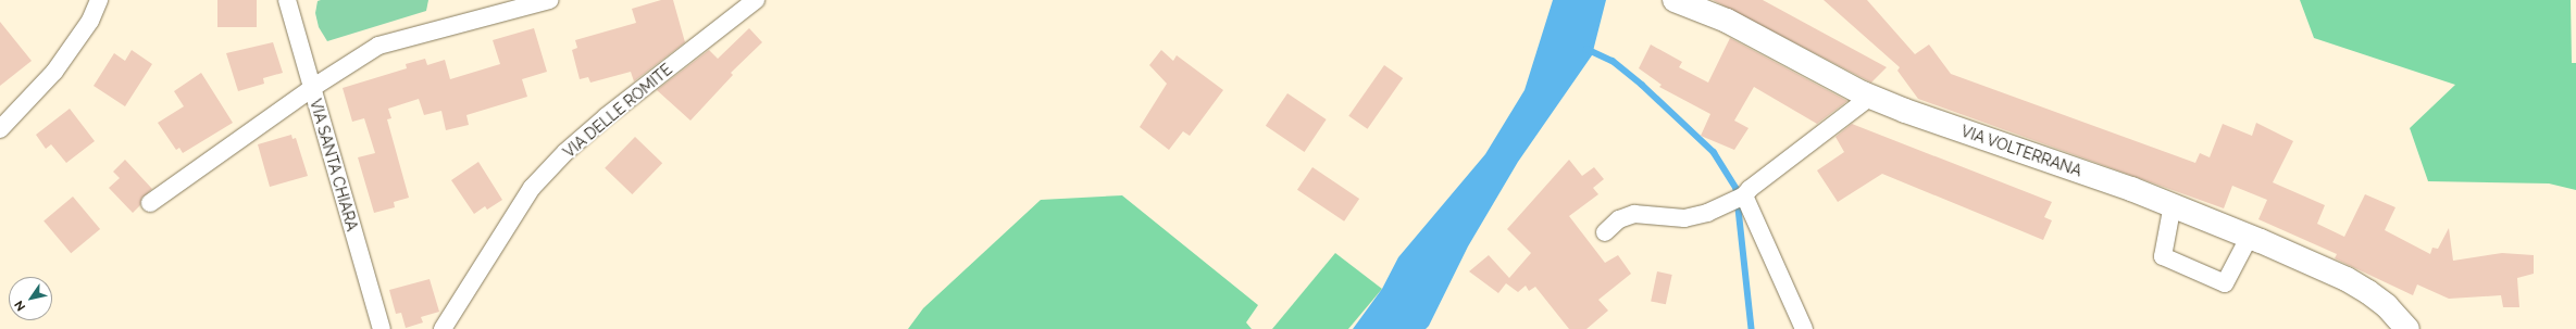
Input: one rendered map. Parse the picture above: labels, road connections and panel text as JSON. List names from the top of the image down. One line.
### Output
{"streets":{"main road":["VIA VOLTERRANA"],"street":["VIA DELLE ROMITE","VIA SANTA CHIARA"]},"north":"bottom left"}
